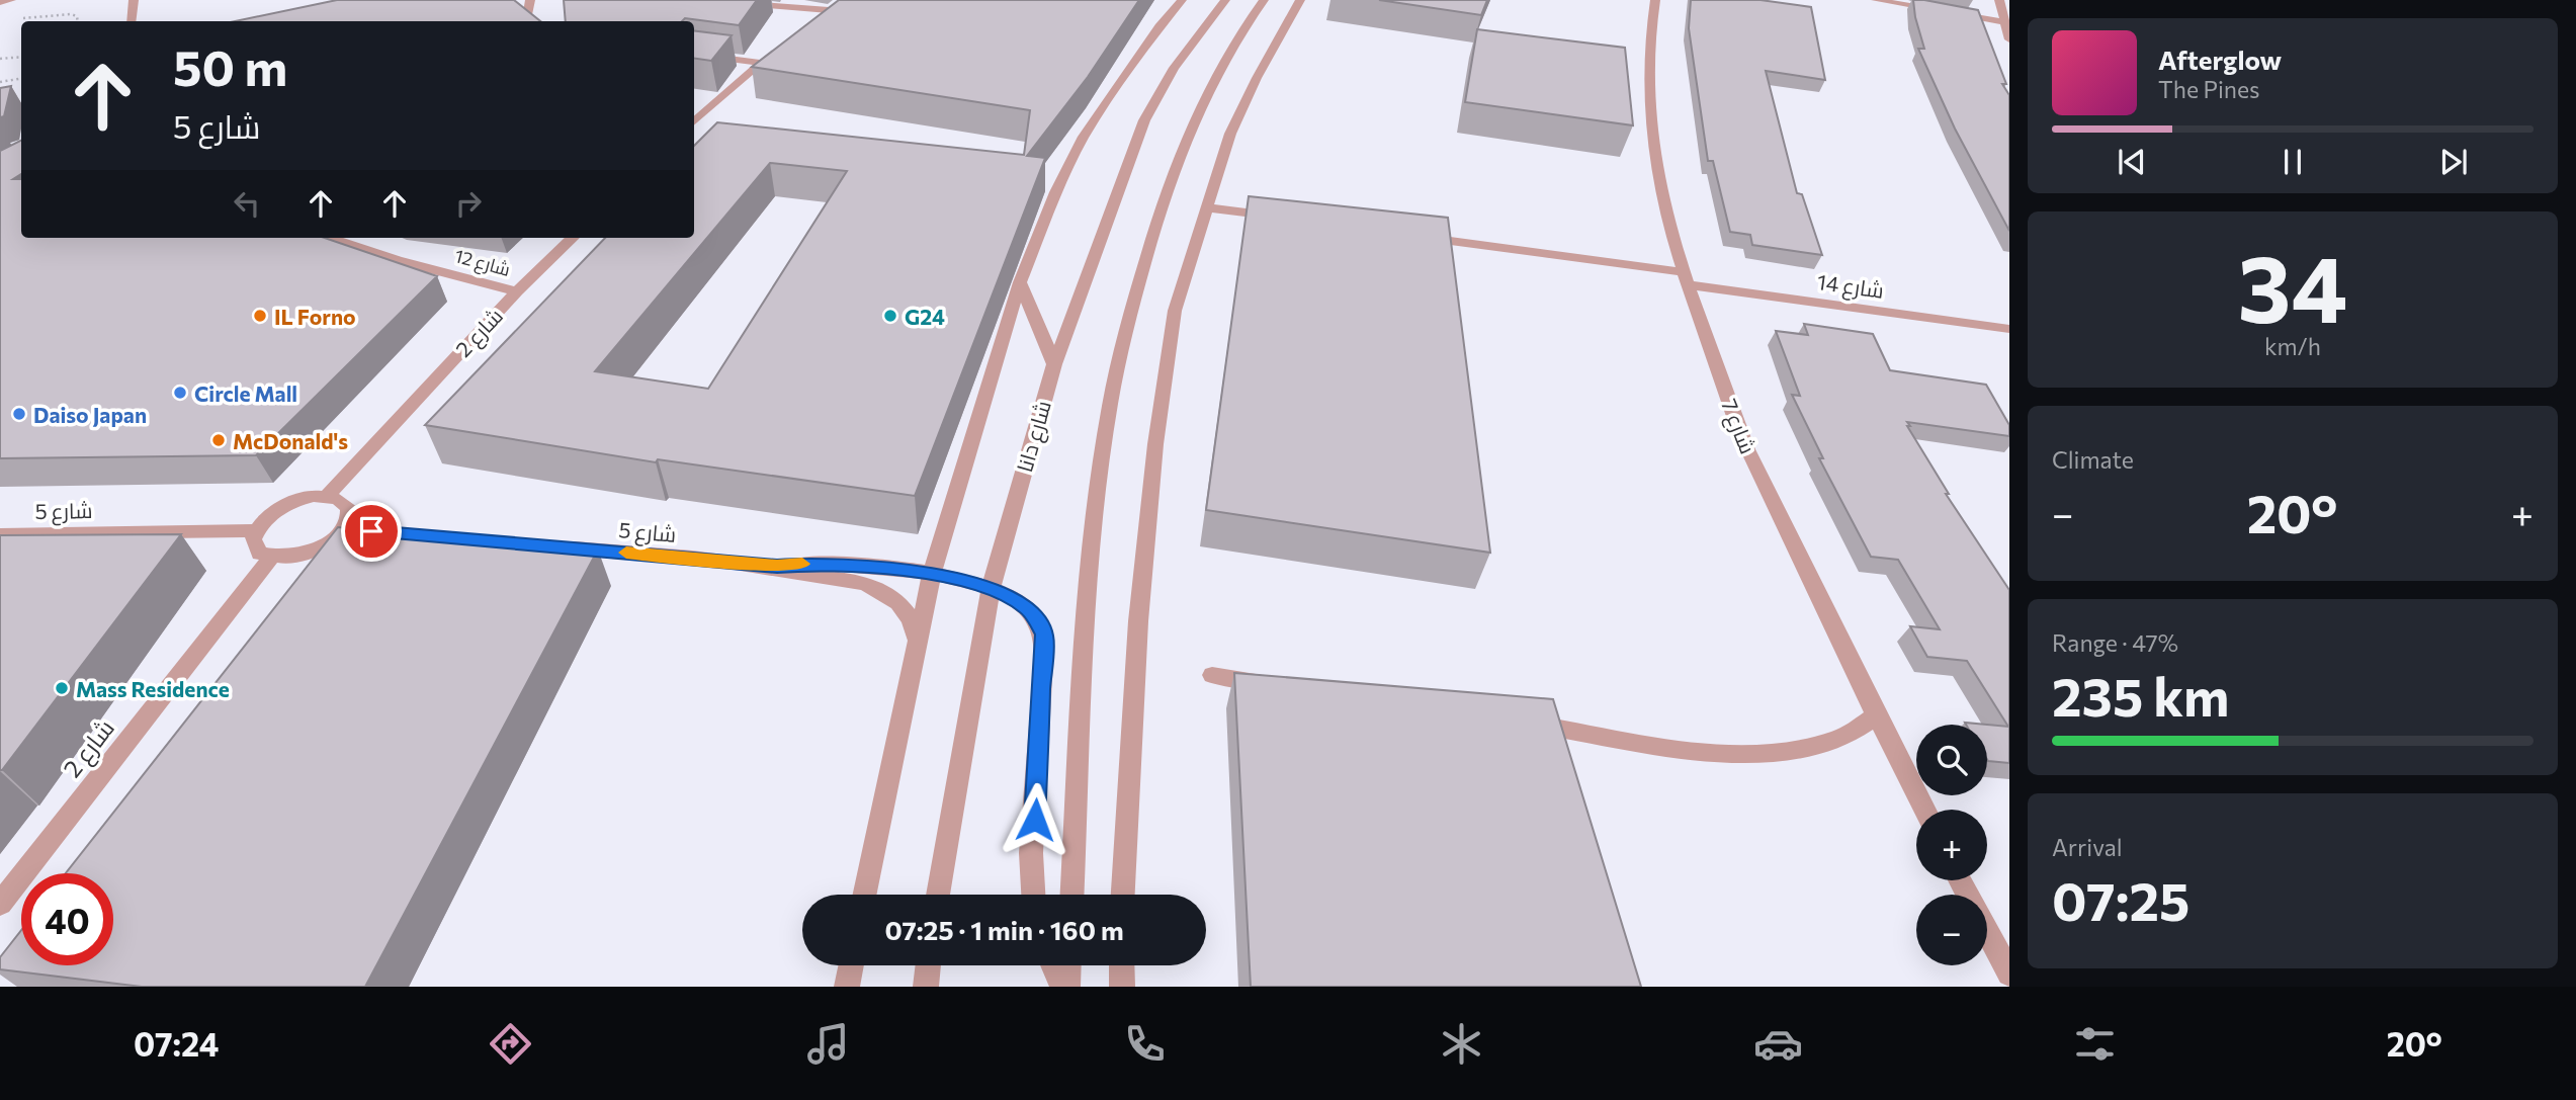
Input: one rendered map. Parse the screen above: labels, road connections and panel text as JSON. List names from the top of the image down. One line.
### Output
{"streets":{"street":["شارع 12","شارع 14","شارع 2","شارع 7","شارع دانا","شارع 5"]},"crossings":[["شارع 12","شارع 2"],["شارع 14","شارع 7"],["شارع دانا","شارع 5"]],"places":["IL Forno","G24","Circle Mall","Daiso Japan","McDonald's","Mass Residence"],"page":{"turn":["50 m","شارع 5"],"song":["Afterglow","The Pines"],"tile":[["34","km/h"],"Climate",["Range · 47%","235 km"],["Arrival","07:25"]],"heat":["−","20°","+"],"map_buttons":["+","−"],"limit":"40","trip":"07:25 · 1 min · 160 m","tabs":["07:24","20°"]}}
